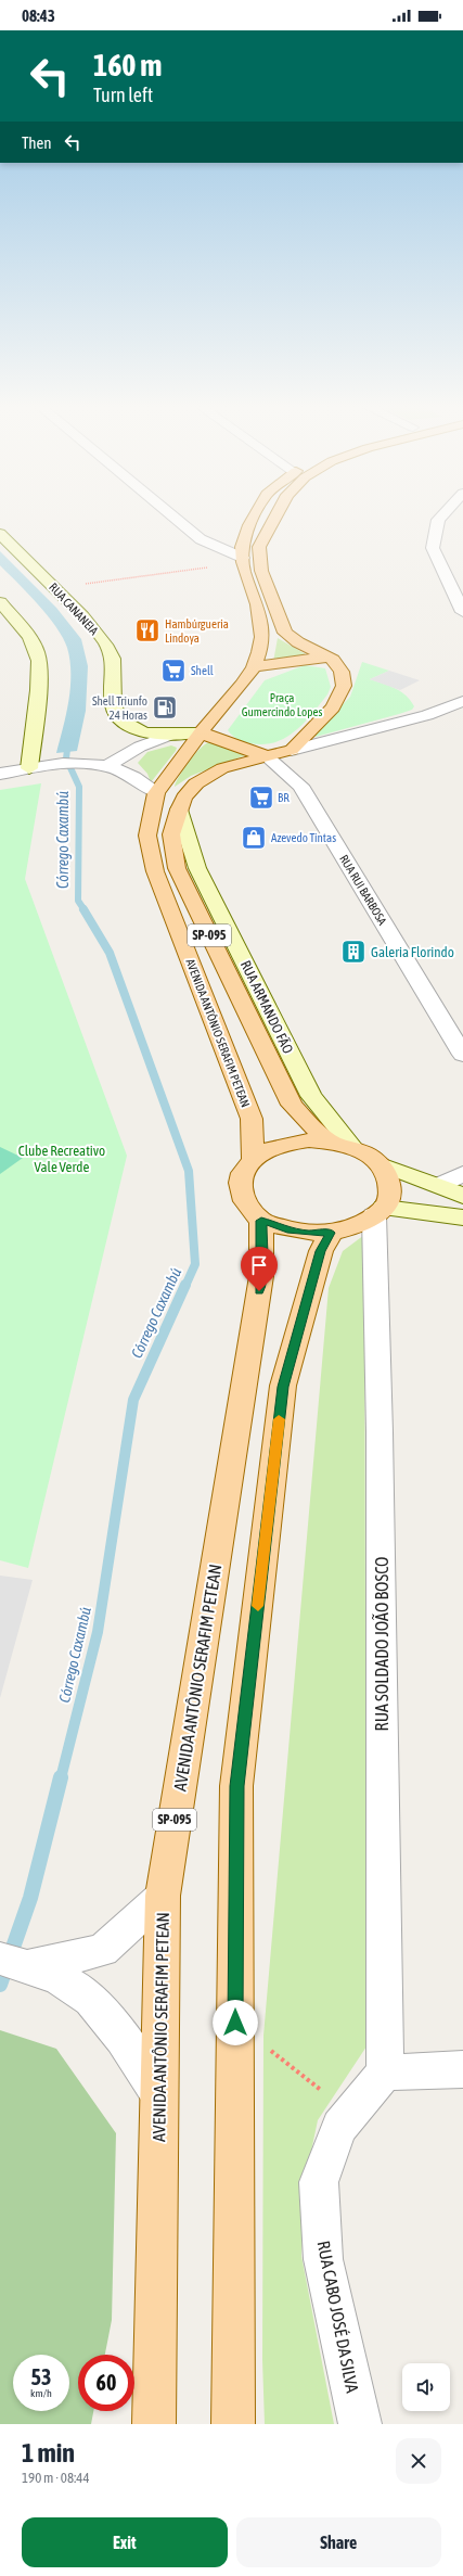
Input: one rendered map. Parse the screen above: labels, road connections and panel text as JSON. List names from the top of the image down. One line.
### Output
{"streets":{"main road":["SP-095","AVENIDA ANTÔNIO SERAFIM PETEAN"],"street":["RUA CANANEIA","RUA RUI BARBOSA","RUA ARMANDO FÃO","RUA SOLDADO JOÃO BOSCO","RUA CABO JOSÉ DA SILVA"]},"crossings":[["RUA CANANEIA","AVENIDA ANTÔNIO SERAFIM PETEAN"],["RUA ARMANDO FÃO","AVENIDA ANTÔNIO SERAFIM PETEAN"],["RUA ARMANDO FÃO","RUA SOLDADO JOÃO BOSCO"],["AVENIDA ANTÔNIO SERAFIM PETEAN","RUA SOLDADO JOÃO BOSCO"],["RUA SOLDADO JOÃO BOSCO","RUA CABO JOSÉ DA SILVA"]],"water":["Córrego Caxambú"],"parks":["Praça Gumercindo Lopes","Clube Recreativo Vale Verde"],"places":{"restaurant":["Hambúrgueria Lindoya"],"supermarket":["Shell","BR"],"fuel station":["Shell Triunfo 24 Horas"],"shop":["Azevedo Tintas"],"building":["Galeria Florindo"]},"page":{"status":"08:43","turn":["160 m","Turn left"],"then":"Then","speed":"53 km/h","limit":"60","heading":["1 min","190 m · 08:44"],"buttons":["Exit","Share"]}}
